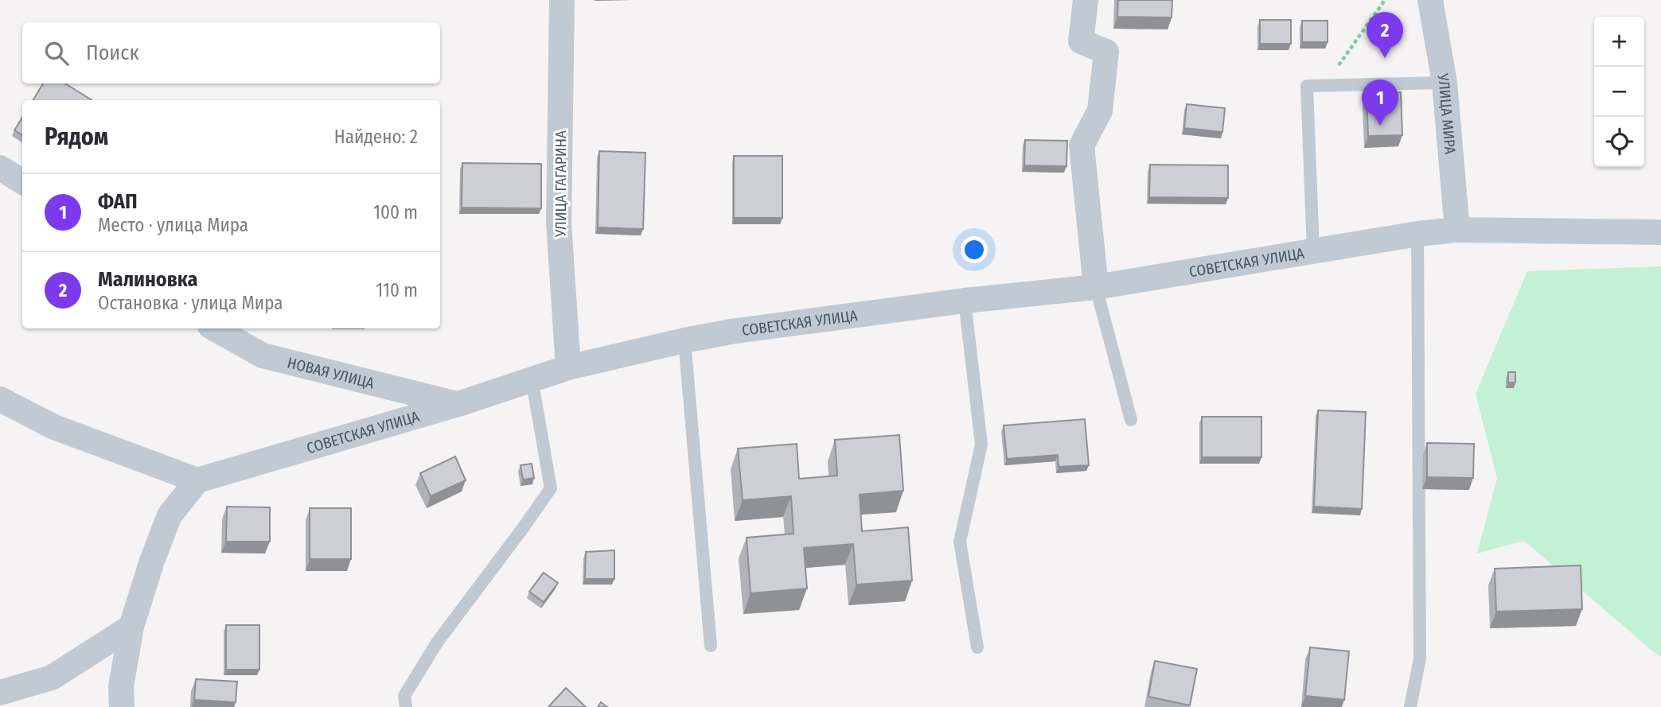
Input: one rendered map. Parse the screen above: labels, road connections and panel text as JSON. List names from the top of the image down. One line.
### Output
{"streets":{"street":["УЛИЦА МИРА","УЛИЦА ГАГАРИНА","СОВЕТСКАЯ УЛИЦА","НОВАЯ УЛИЦА"]},"crossings":[["УЛИЦА МИРА","СОВЕТСКАЯ УЛИЦА"],["УЛИЦА ГАГАРИНА","СОВЕТСКАЯ УЛИЦА"],["СОВЕТСКАЯ УЛИЦА","НОВАЯ УЛИЦА"]],"page":{"pins":["2","1"],"map_buttons":["+","−"],"search":"Поиск","heading":["Рядом","Найдено: 2"],"list":[{"mark":"1","name":"ФАП","note":"Место · улица Мира","value":"100 m"},{"mark":"2","name":"Малиновка","note":"Остановка · улица Мира","value":"110 m"}]}}
